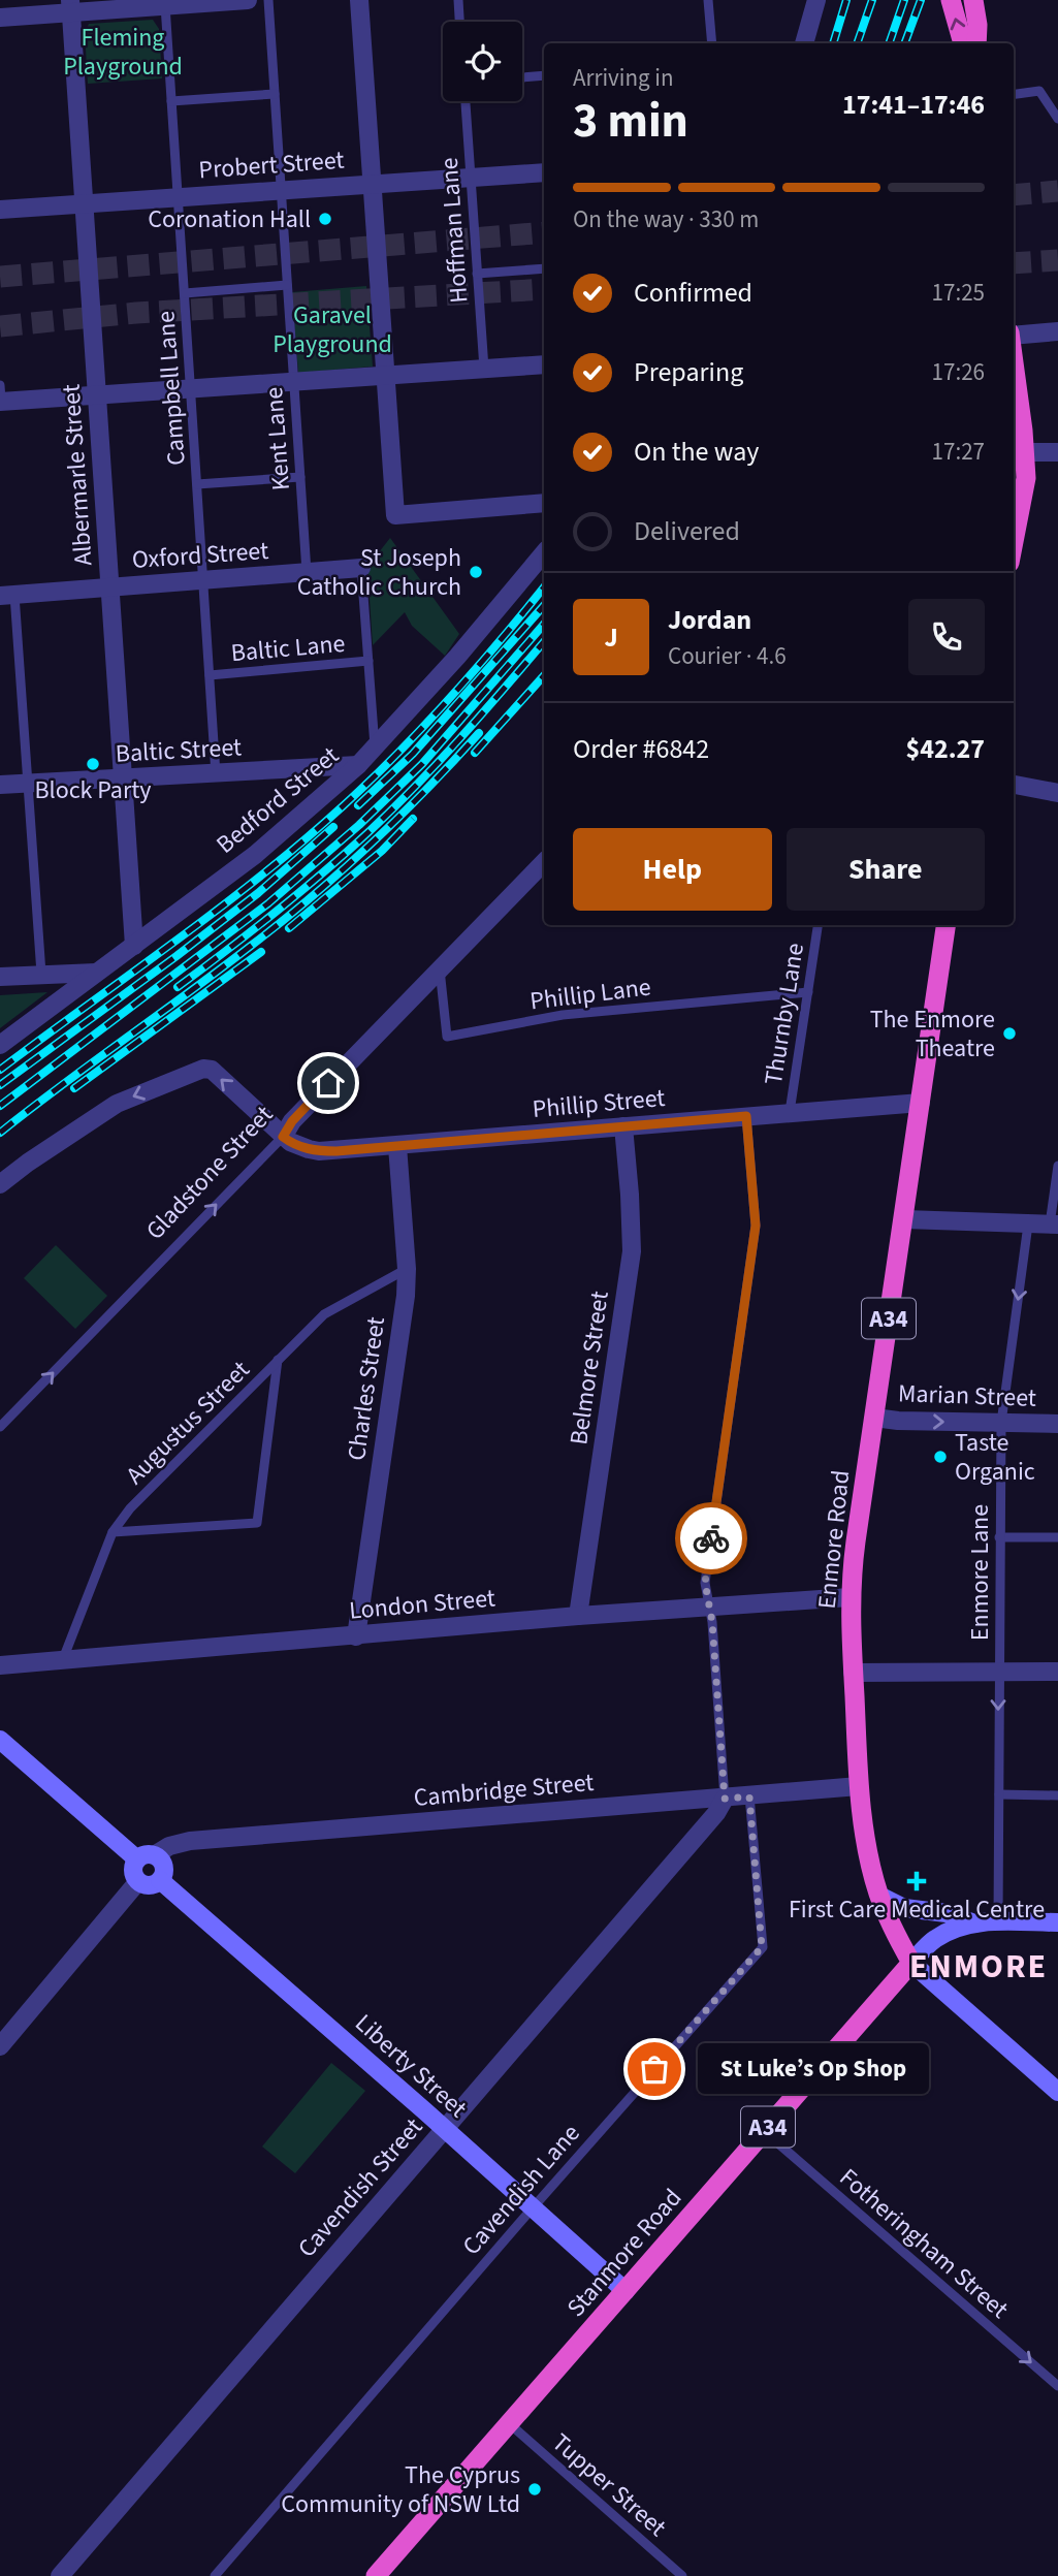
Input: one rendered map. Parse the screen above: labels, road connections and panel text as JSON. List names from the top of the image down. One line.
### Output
{"streets":{"highway":["A34","Enmore Road","Stanmore Road"],"main road":["Liberty Street"],"street":["Probert Street","Albermarle Street","Oxford Street","Baltic Street","Bedford Street","Phillip Street","Gladstone Street","Belmore Street","Charles Street","Marian Street","London Street","Cambridge Street","Cavendish Street"],"lane":["Hoffman Lane","Campbell Lane","Kent Lane","Baltic Lane","Phillip Lane","Thurnby Lane","Augustus Street","Enmore Lane","Cavendish Lane","Fotheringham Street","Tupper Street"]},"crossings":[["Probert Street","Hoffman Lane"],["Probert Street","Campbell Lane"],["Probert Street","Kent Lane"],["Probert Street","Albermarle Street"],["Campbell Lane","Oxford Street"],["Campbell Lane","Baltic Lane"],["Campbell Lane","Baltic Street"],["Kent Lane","Oxford Street"],["Albermarle Street","Oxford Street"],["Albermarle Street","Baltic Street"],["Albermarle Street","Bedford Street"],["Baltic Street","Bedford Street"],["Phillip Lane","Thurnby Lane"],["Phillip Lane","Gladstone Street"],["Thurnby Lane","Phillip Street"],["Phillip Street","Gladstone Street"],["Phillip Street","Belmore Street"],["Phillip Street","Charles Street"],["Phillip Street","Enmore Road"],["Belmore Street","London Street"],["Charles Street","Augustus Street"],["Charles Street","London Street"],["Marian Street","Enmore Road"],["Marian Street","Enmore Lane"],["Augustus Street","London Street"],["Enmore Road","London Street"],["Enmore Road","Cambridge Street"],["Enmore Road","Stanmore Road"],["Cambridge Street","Liberty Street"],["Cambridge Street","Cavendish Street"],["Cambridge Street","Cavendish Lane"],["Liberty Street","Cavendish Street"],["Liberty Street","Cavendish Lane"],["Liberty Street","Stanmore Road"],["Fotheringham Street","Stanmore Road"],["Stanmore Road","Tupper Street"]],"one_way":["Gladstone Street","Marian Street","Enmore Lane","Fotheringham Street"],"districts":["ENMORE"],"parks":["Fleming Playground","Garavel Playground"],"places":{"other":["Coronation Hall","St Joseph Catholic Church","Block Party","The Enmore Theatre","Taste Organic","St Luke’s Op Shop","The Cyprus Community of NSW Ltd"],"health":["First Care Medical Centre"]},"page":{"heading":["3 min","Arriving in","17:41–17:46"],"panel":["Jordan","Courier · 4.6","Order #6842","$42.27"],"bar":"On the way · 330 m","list":[["Confirmed","17:25"],["Preparing","17:26"],["On the way","17:27"],"Delivered"],"round":"J","buttons":["Help","Share"],"bubble":"St Luke’s Op Shop"}}
